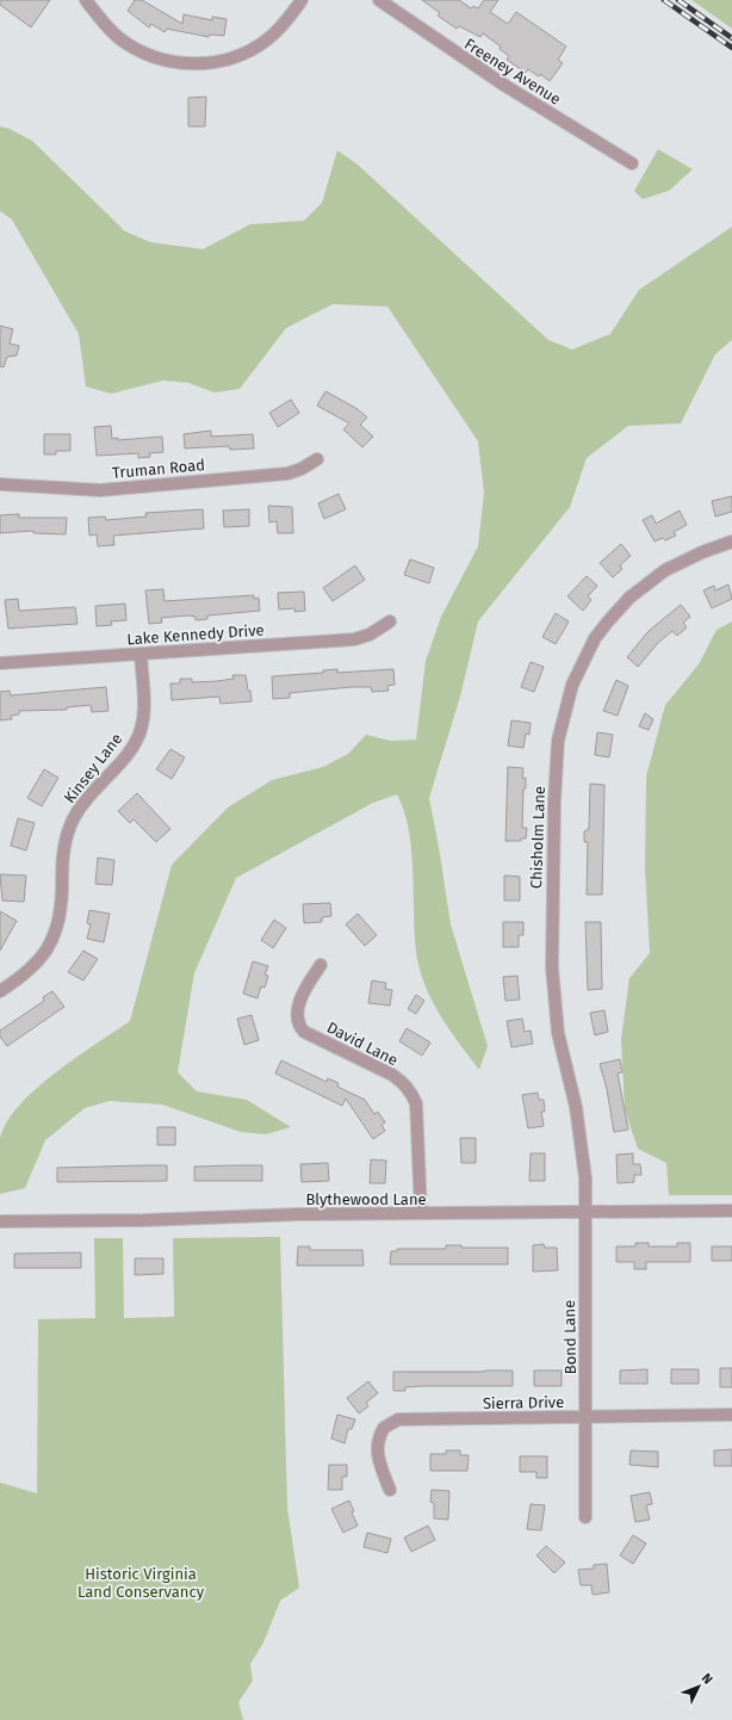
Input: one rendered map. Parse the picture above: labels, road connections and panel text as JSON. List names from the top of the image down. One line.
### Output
{"streets":{"street":["Freeney Avenue","Truman Road","Lake Kennedy Drive","Kinsey Lane","Chisholm Lane","David Lane","Blythewood Lane","Bond Lane","Sierra Drive"]},"crossings":[["Lake Kennedy Drive","Kinsey Lane"],["Chisholm Lane","Blythewood Lane"],["Chisholm Lane","Bond Lane"],["David Lane","Blythewood Lane"],["Blythewood Lane","Bond Lane"],["Bond Lane","Sierra Drive"]],"parks":["Historic Virginia Land Conservancy"],"north":"top right"}
